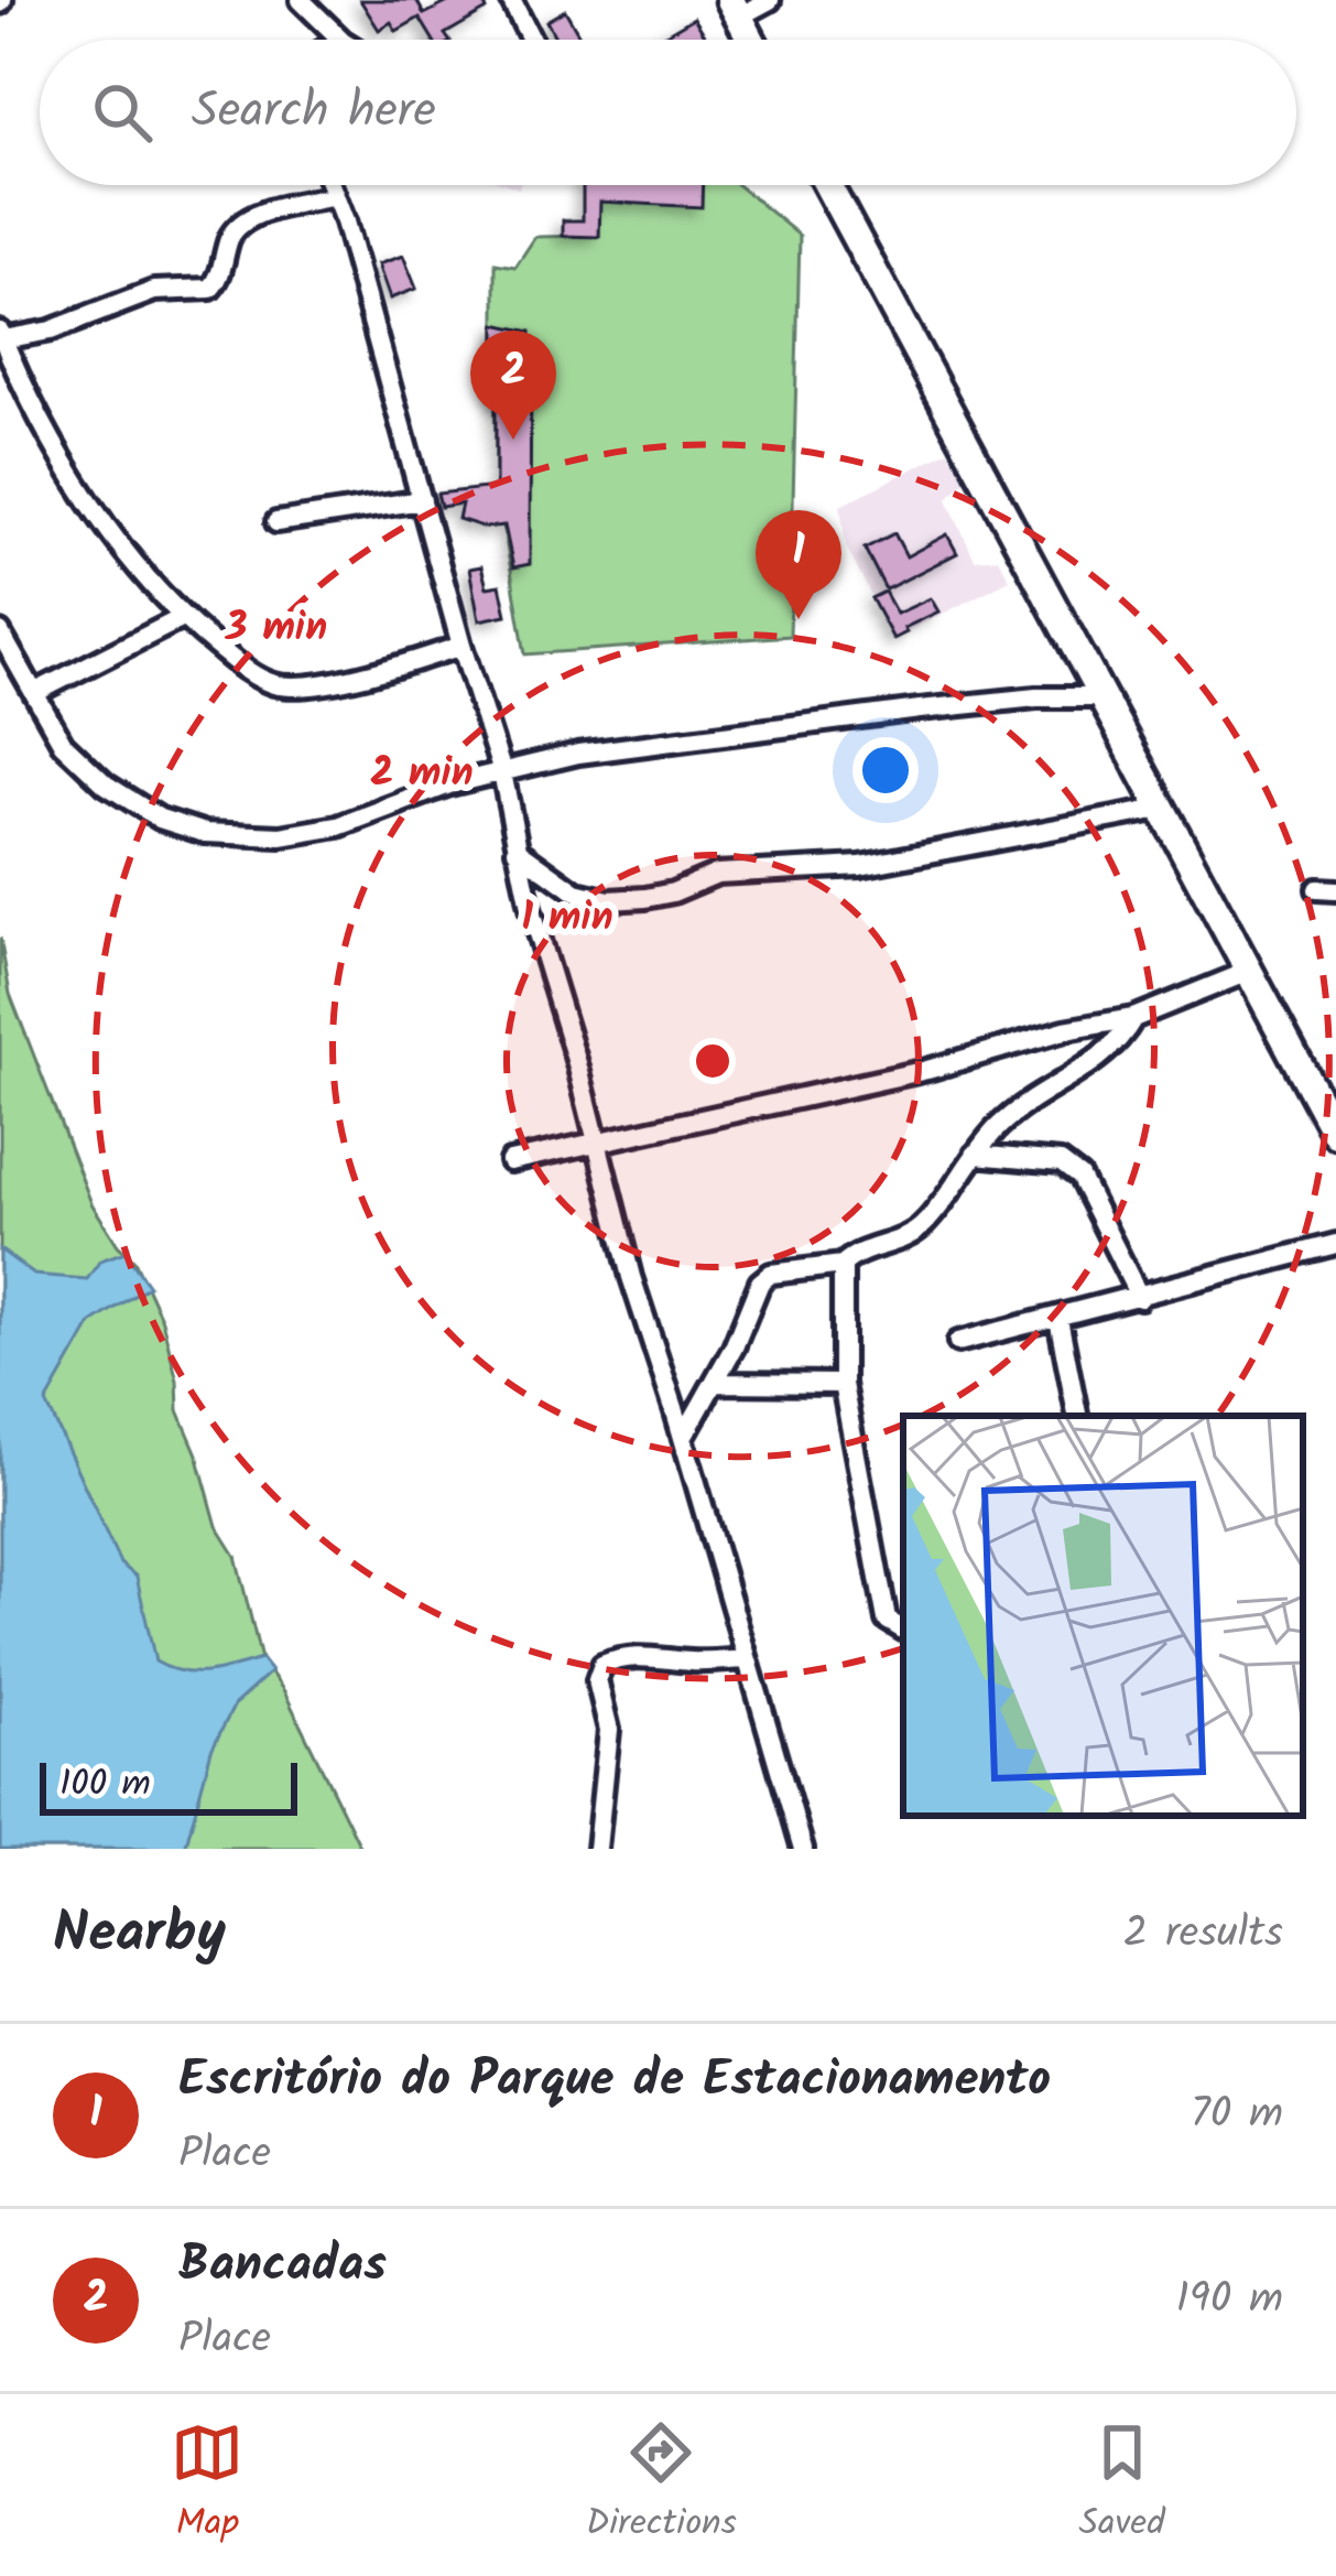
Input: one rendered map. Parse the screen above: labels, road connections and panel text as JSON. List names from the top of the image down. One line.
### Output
{"scale_bar":"100 m","page":{"search":"Search here","pins":["2","1"],"scale":"100 m","heading":["Nearby","2 results"],"list":[{"mark":"1","name":"Escritório do Parque de Estacionamento","note":"Place","value":"70 m"},{"mark":"2","name":"Bancadas","note":"Place","value":"190 m"}],"nav":["Map","Directions","Saved"]},"rings":["3 min","2 min","1 min"]}
